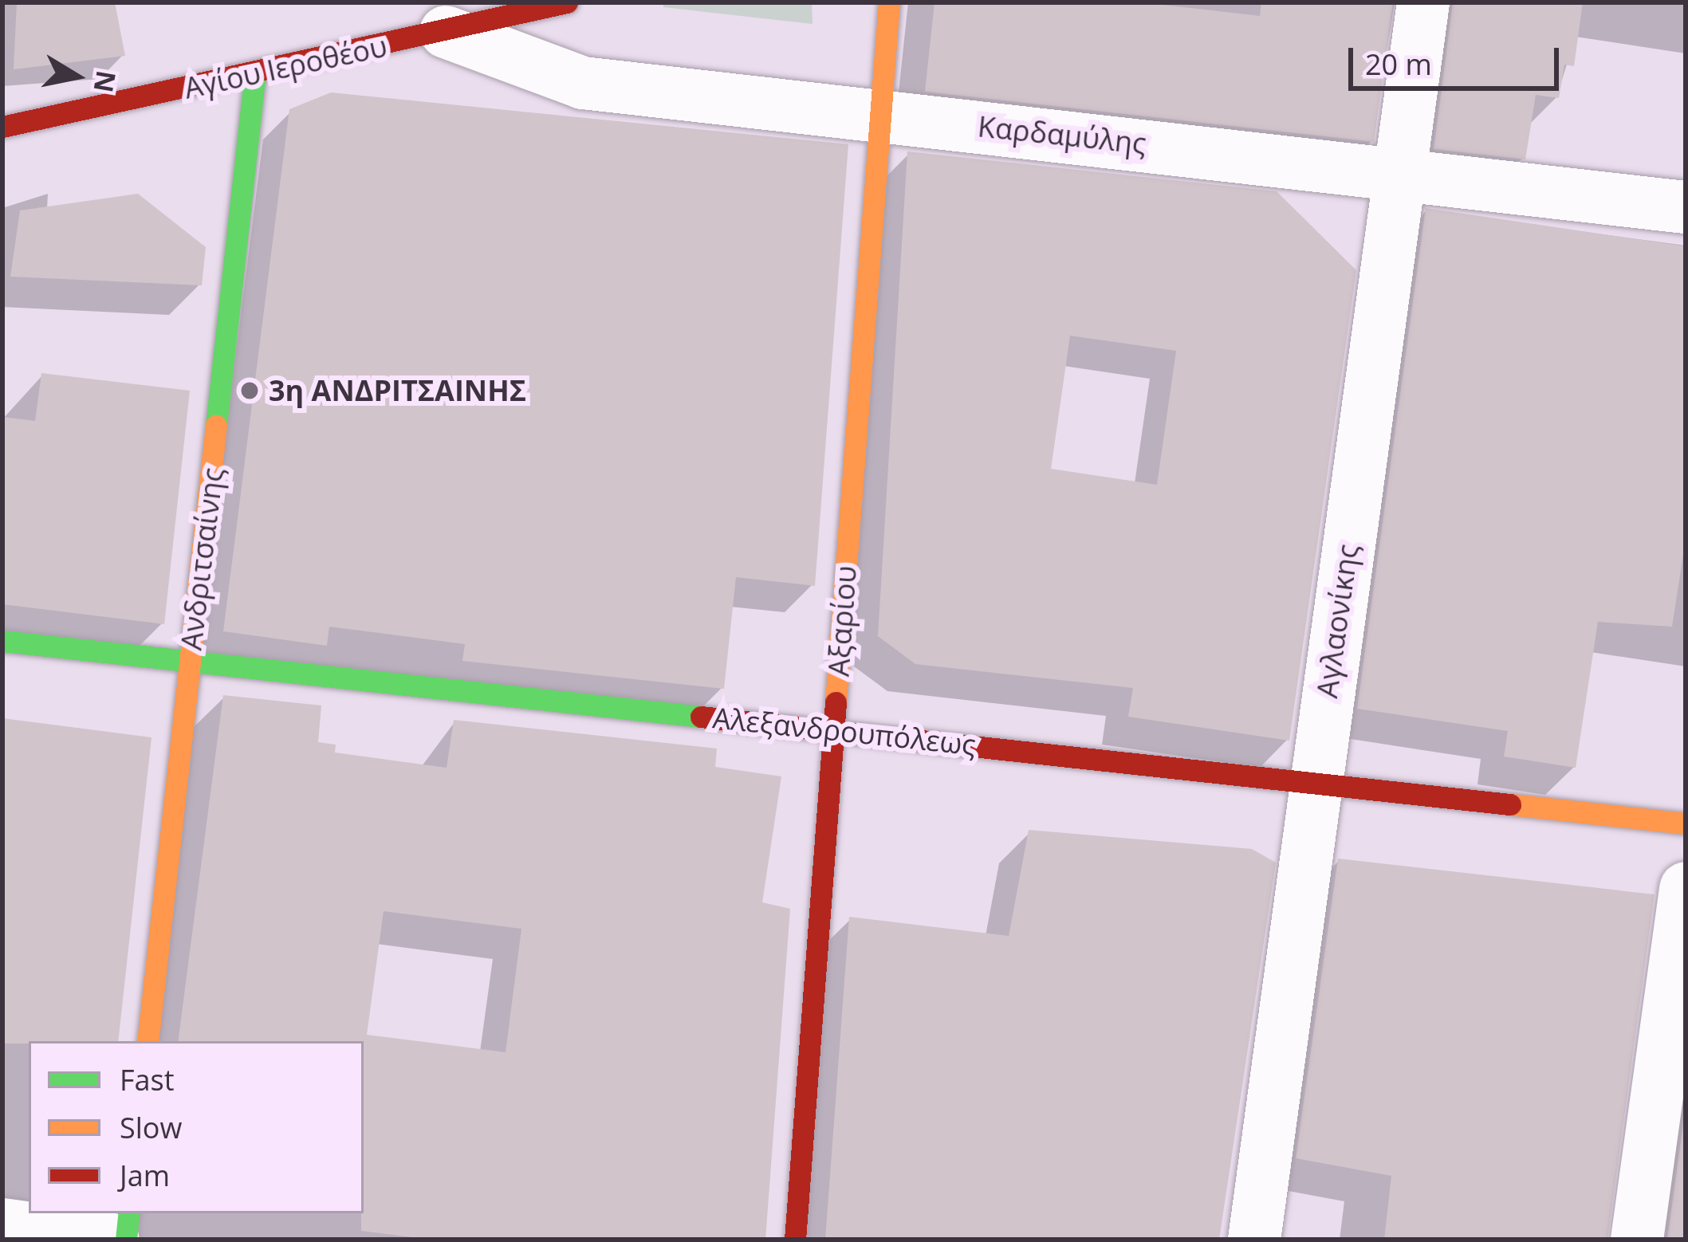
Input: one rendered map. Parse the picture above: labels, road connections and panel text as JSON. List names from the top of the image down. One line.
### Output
{"streets":{"street":["Αγίου Ιεροθέου","Καρδαμύλης","Ανδριτσαίνης","Αξαρίου","Αγλαονίκης","Αλεξανδρουπόλεως"]},"crossings":[["Αγίου Ιεροθέου","Καρδαμύλης"],["Αγίου Ιεροθέου","Ανδριτσαίνης"],["Καρδαμύλης","Αξαρίου"],["Καρδαμύλης","Αγλαονίκης"],["Ανδριτσαίνης","Αλεξανδρουπόλεως"],["Αξαρίου","Αλεξανδρουπόλεως"],["Αγλαονίκης","Αλεξανδρουπόλεως"]],"places":["3η ΑΝΔΡΙΤΣΑΙΝΗΣ"],"legend":["Fast","Slow","Jam"],"scale_bar":"20 m","north":"right"}
